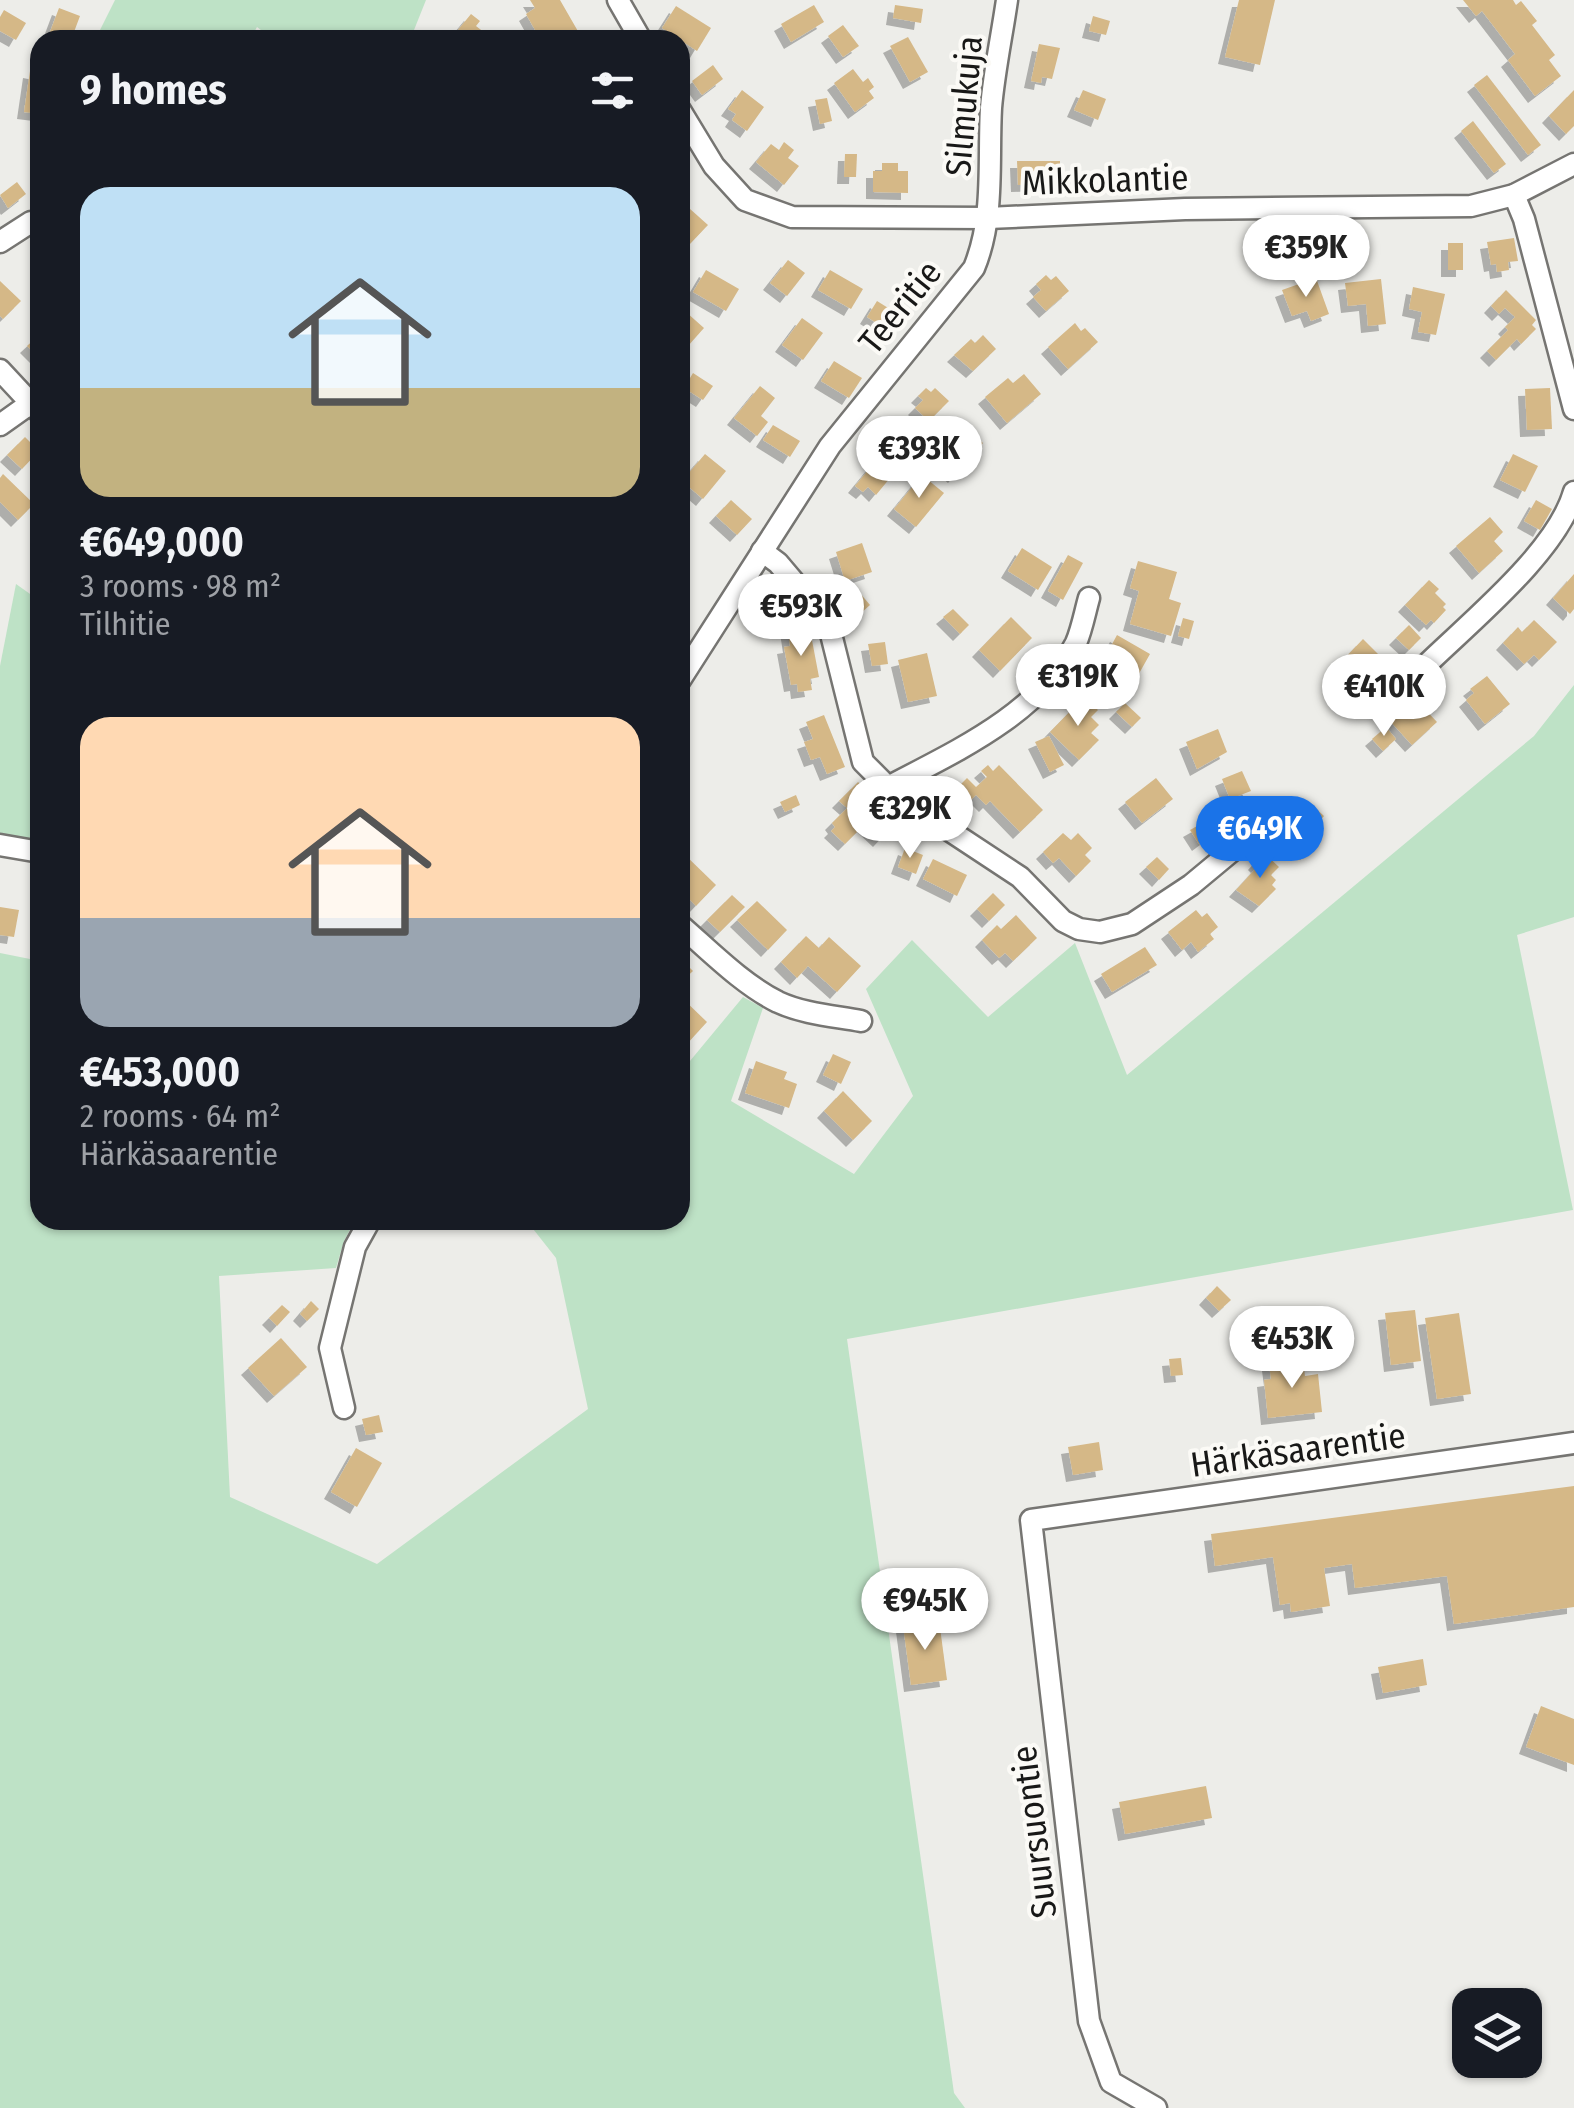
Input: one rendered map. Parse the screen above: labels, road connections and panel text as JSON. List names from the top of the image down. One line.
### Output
{"streets":{"street":["Silmukuja","Mikkolantie","Teeritie","Härkäsaarentie","Suursuontie"]},"crossings":[["Silmukuja","Mikkolantie"],["Silmukuja","Teeritie"],["Mikkolantie","Teeritie"],["Härkäsaarentie","Suursuontie"]],"page":{"heading":"9 homes","list":[{"name":"€649,000","note":"3 rooms · 98 m² · Tilhitie"},{"name":"€453,000","note":"2 rooms · 64 m² · Härkäsaarentie"}],"price":["€359K","€393K","€593K","€319K","€410K","€329K","€649K","€453K","€945K"]}}
